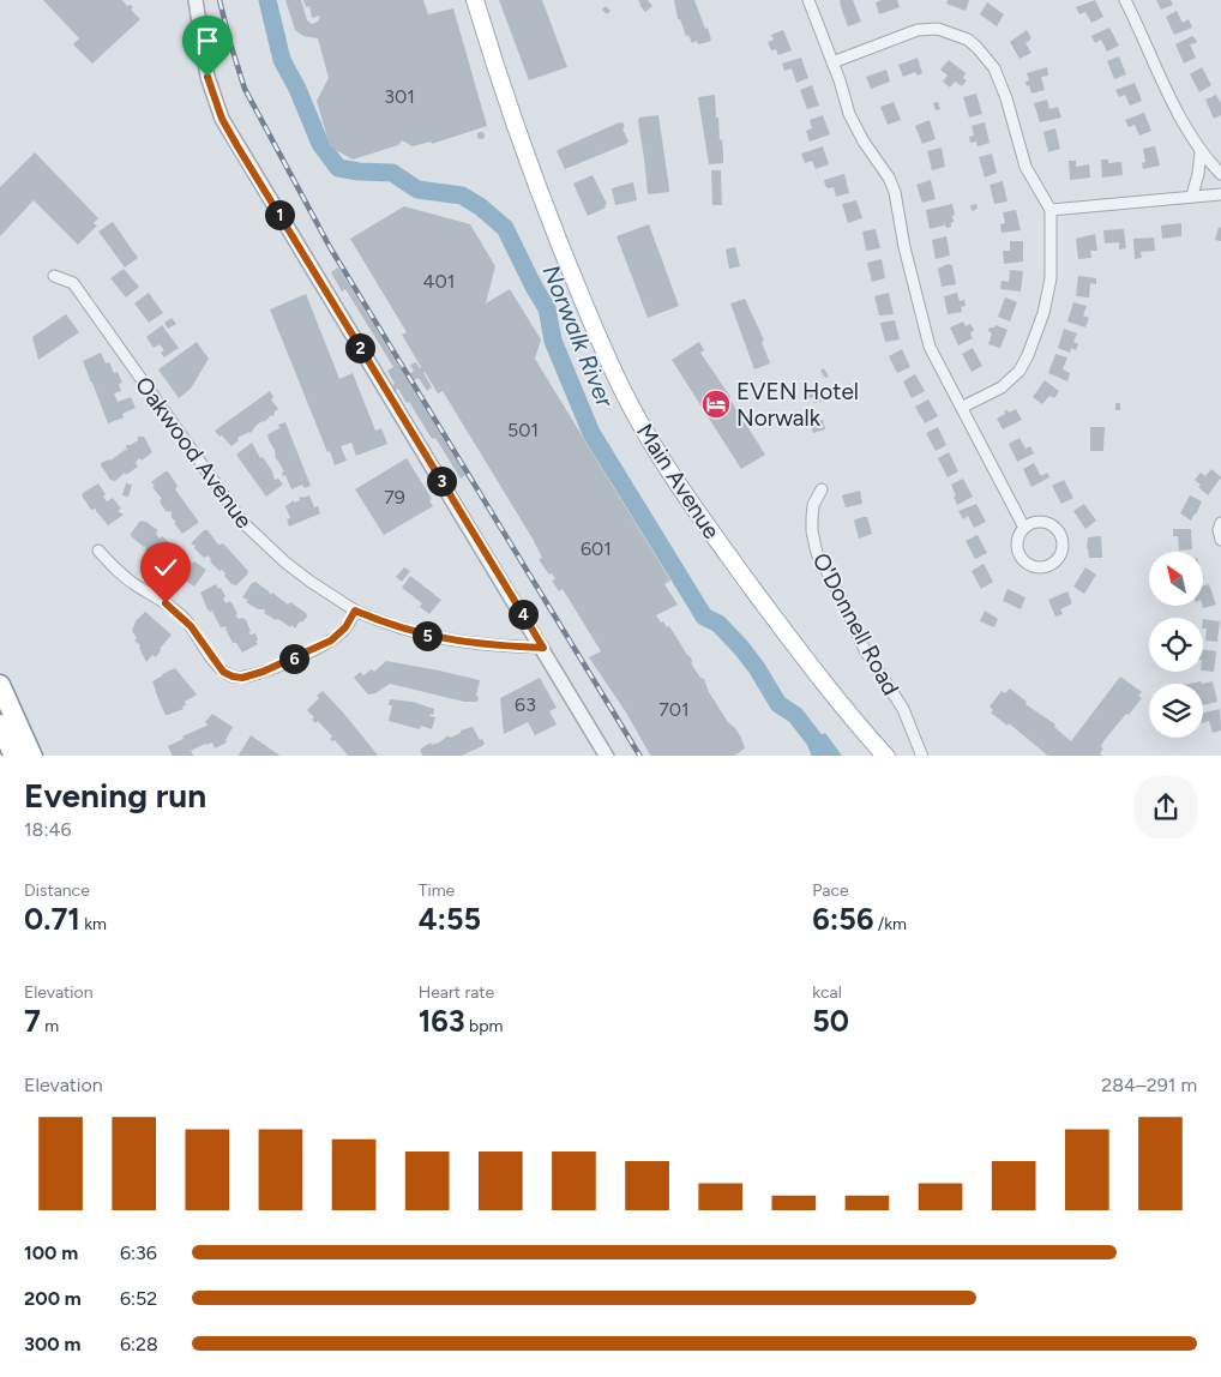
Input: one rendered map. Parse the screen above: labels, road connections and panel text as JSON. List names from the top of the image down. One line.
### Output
{"streets":{"main road":["Main Avenue"],"street":["Oakwood Avenue","O'Donnell Road"]},"water":["Norwalk River"],"places":{"hotel":["EVEN Hotel Norwalk"]},"house_numbers":["301","401","501","79","601","63","701"],"north":"top left","page":{"pins":["1","2","3","4","5","6"],"heading":["Evening run","18:46"],"stats":[["Distance","0.71 km"],["Time","4:55"],["Pace","6:56 /km"],["Elevation","7 m"],["Heart rate","163 bpm"],["kcal","50"]],"chart":["Elevation","284–291 m"],"list":[{"name":"100 m","note":"6:36"},{"name":"200 m","note":"6:52"},{"name":"300 m","note":"6:28"}]}}
